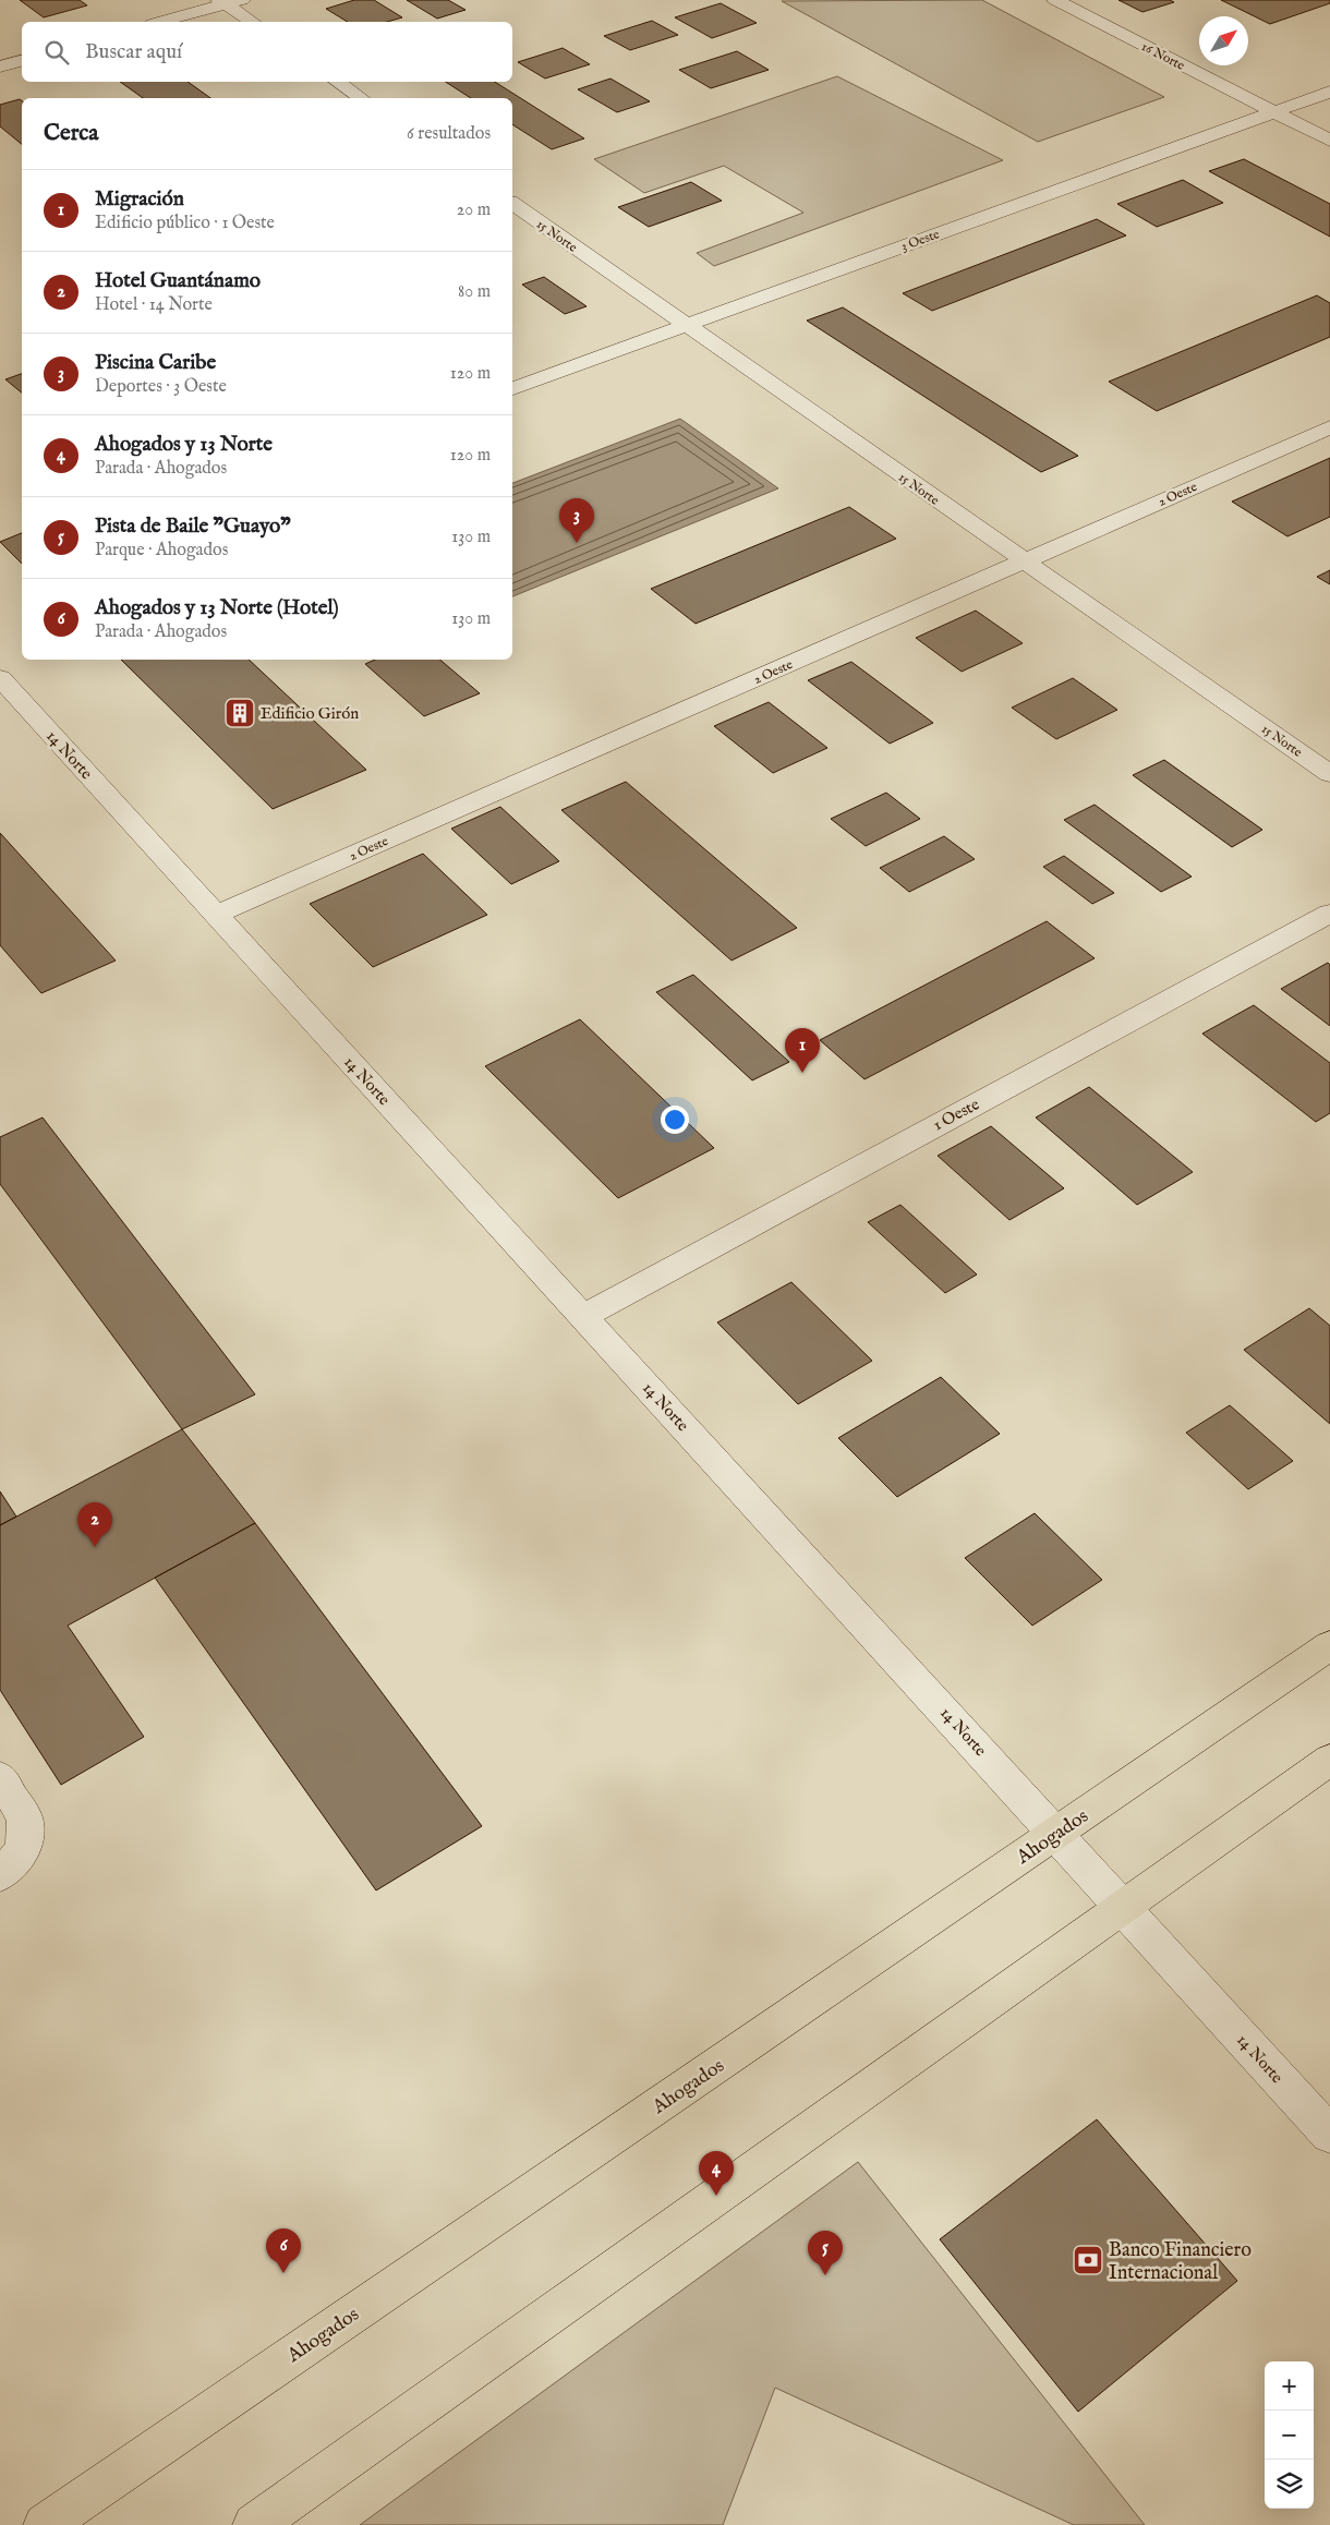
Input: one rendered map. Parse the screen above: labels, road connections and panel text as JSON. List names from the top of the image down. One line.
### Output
{"streets":{"main road":["Ahogados"],"street":["16 Norte","15 Norte","3 Oeste","2 Oeste","14 Norte","1 Oeste"]},"crossings":[["16 Norte","3 Oeste"],["15 Norte","3 Oeste"],["15 Norte","2 Oeste"],["2 Oeste","14 Norte"],["14 Norte","1 Oeste"],["14 Norte","Ahogados"]],"places":{"building":["Edificio Girón"],"bank":["Banco Financiero Internacional"]},"north":"top right","page":{"search":"Buscar aquí","heading":["Cerca","6 resultados"],"list":[{"mark":"1","name":"Migración","note":"Edificio público · 1 Oeste","value":"20 m"},{"mark":"2","name":"Hotel Guantánamo","note":"Hotel · 14 Norte","value":"80 m"},{"mark":"3","name":"Piscina Caribe","note":"Deportes · 3 Oeste","value":"120 m"},{"mark":"4","name":"Ahogados y 13 Norte","note":"Parada · Ahogados","value":"120 m"},{"mark":"5","name":"Pista de Baile \"Guayo\"","note":"Parque · Ahogados","value":"130 m"},{"mark":"6","name":"Ahogados y 13 Norte (Hotel)","note":"Parada · Ahogados","value":"130 m"}],"pins":["3","1","2","4","6","5"],"map_buttons":["+","−"]}}
